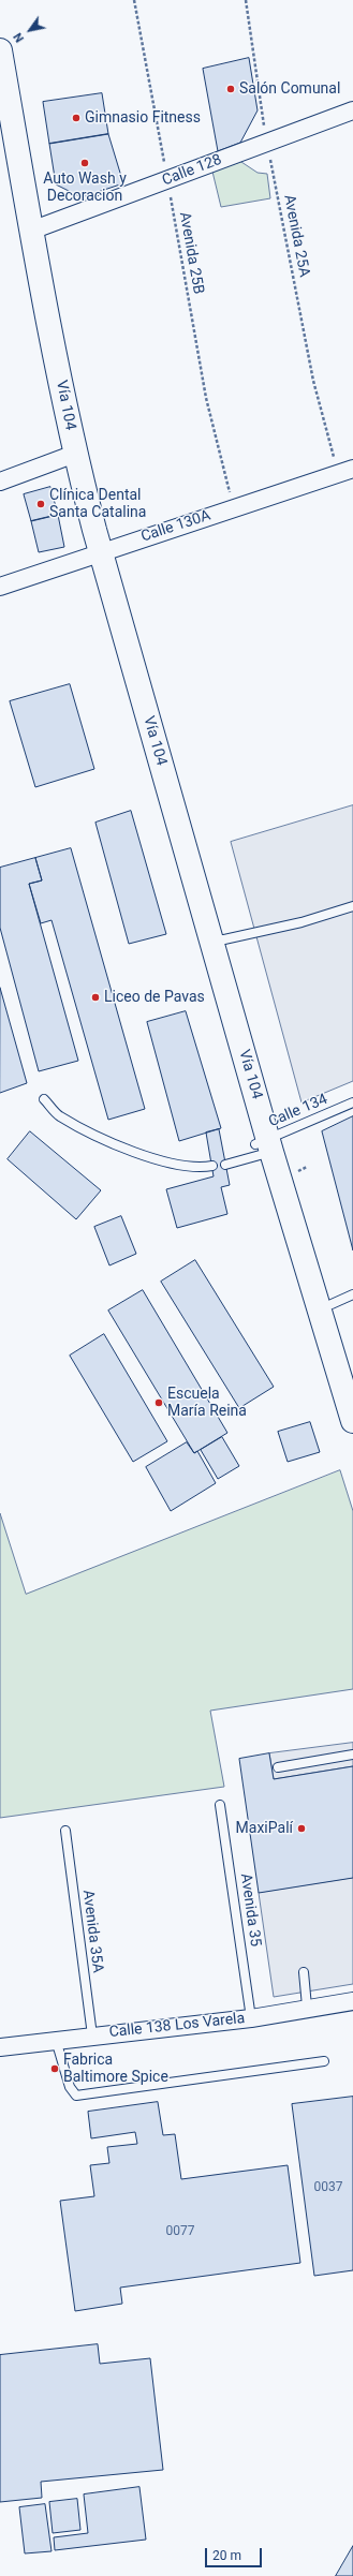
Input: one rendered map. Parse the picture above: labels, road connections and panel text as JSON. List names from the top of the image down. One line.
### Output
{"streets":{"main road":["Vía 104"],"street":["Calle 128","Calle 130A","Calle 138 Los Varela"],"lane":["Calle 134","Avenida 35","Avenida 35A"],"path":["Avenida 25A","Avenida 25B"]},"crossings":[["Calle 128","Avenida 25A"],["Calle 128","Avenida 25B"],["Calle 128","Vía 104"],["Avenida 25A","Calle 130A"],["Avenida 25B","Calle 130A"],["Vía 104","Calle 130A"],["Vía 104","Calle 134"],["Avenida 35","Calle 138 Los Varela"],["Avenida 35A","Calle 138 Los Varela"]],"places":["Salón Comunal","Gimnasio Fitness","Auto Wash y Decoracion","Clínica Dental Santa Catalina","Liceo de Pavas","Escuela María Reina","MaxiPalí","Fabrica Baltimore Spice"],"house_numbers":["0037","0077"],"scale_bar":"20 m","north":"bottom left"}
